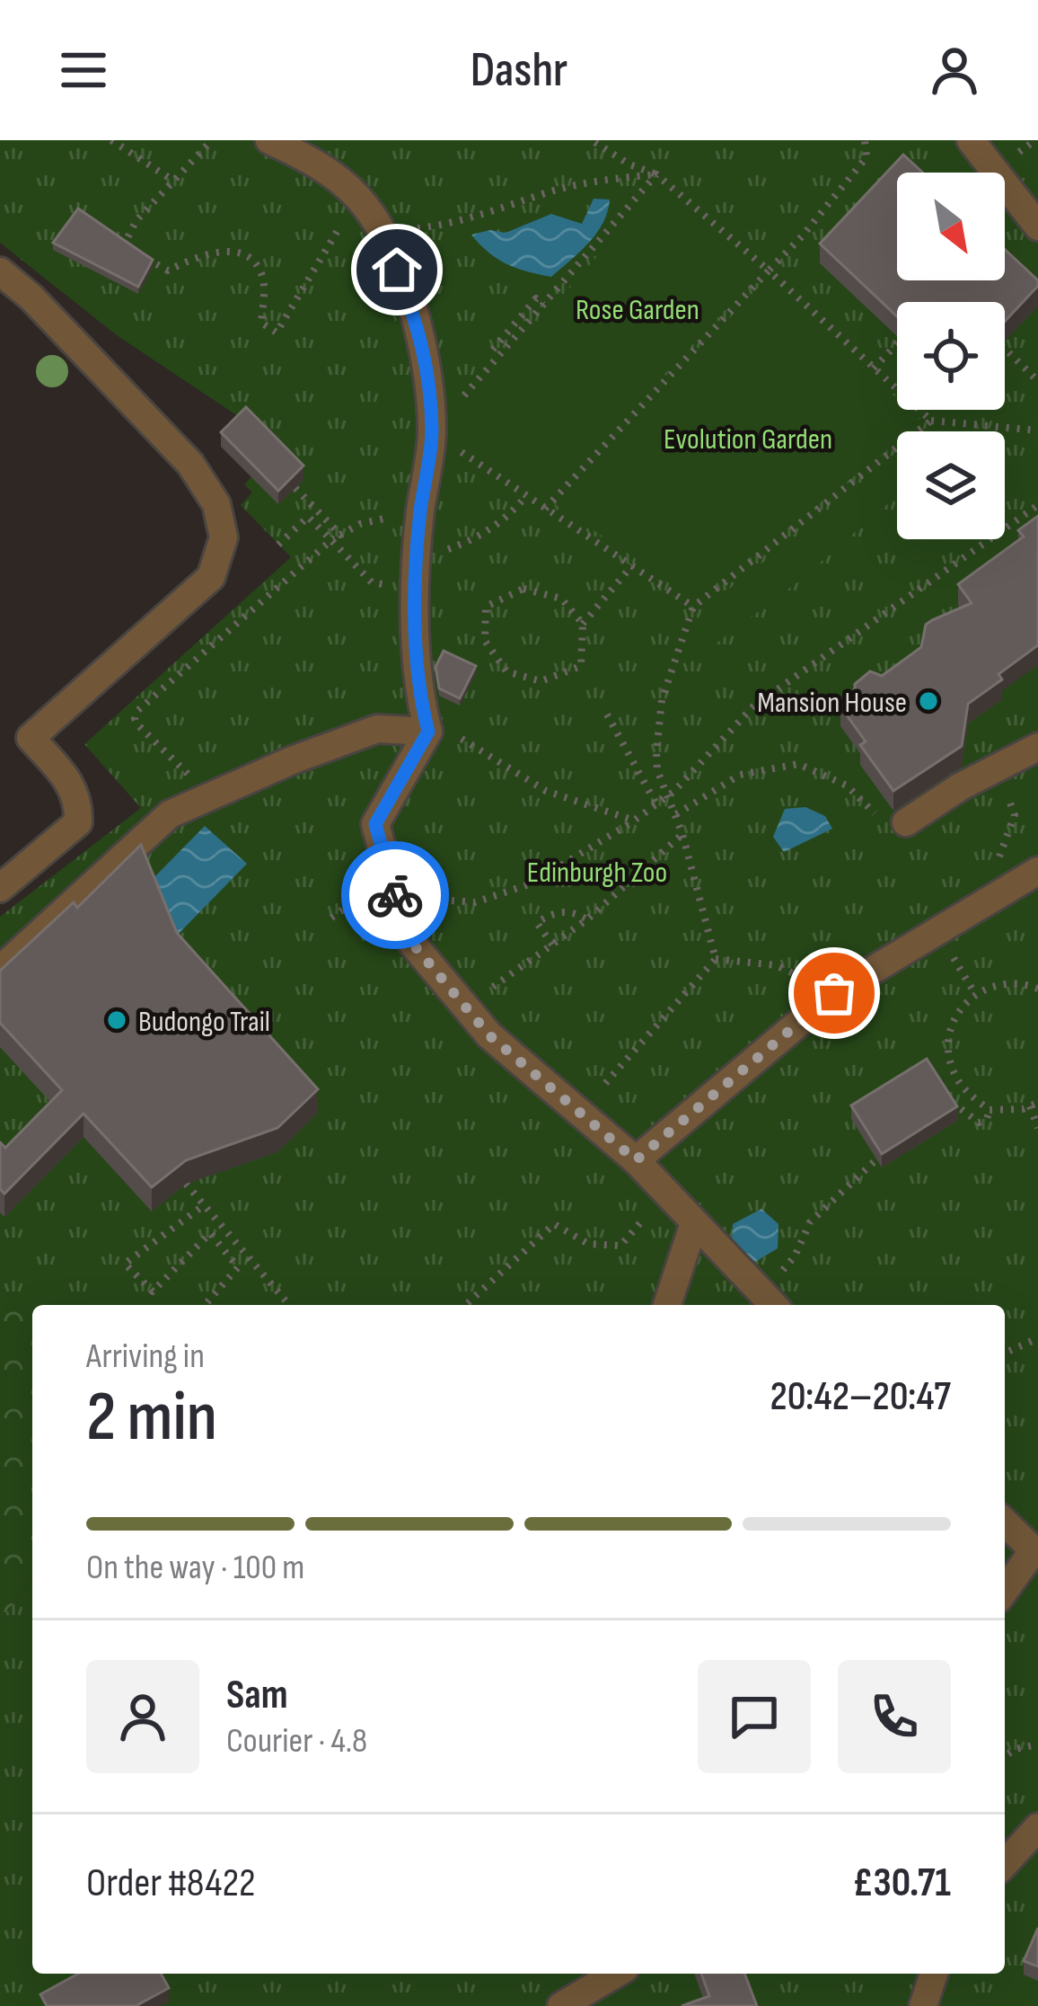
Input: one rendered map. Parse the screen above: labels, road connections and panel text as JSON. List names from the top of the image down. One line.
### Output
{"parks":["Rose Garden","Evolution Garden","Edinburgh Zoo"],"places":["Mansion House","Budongo Trail"],"north":"bottom right","page":{"header":"Dashr","heading":["2 min","Arriving in","20:42–20:47"],"panel":["Sam","Courier · 4.8","Order #8422","£30.71"],"bar":"On the way · 100 m"}}
